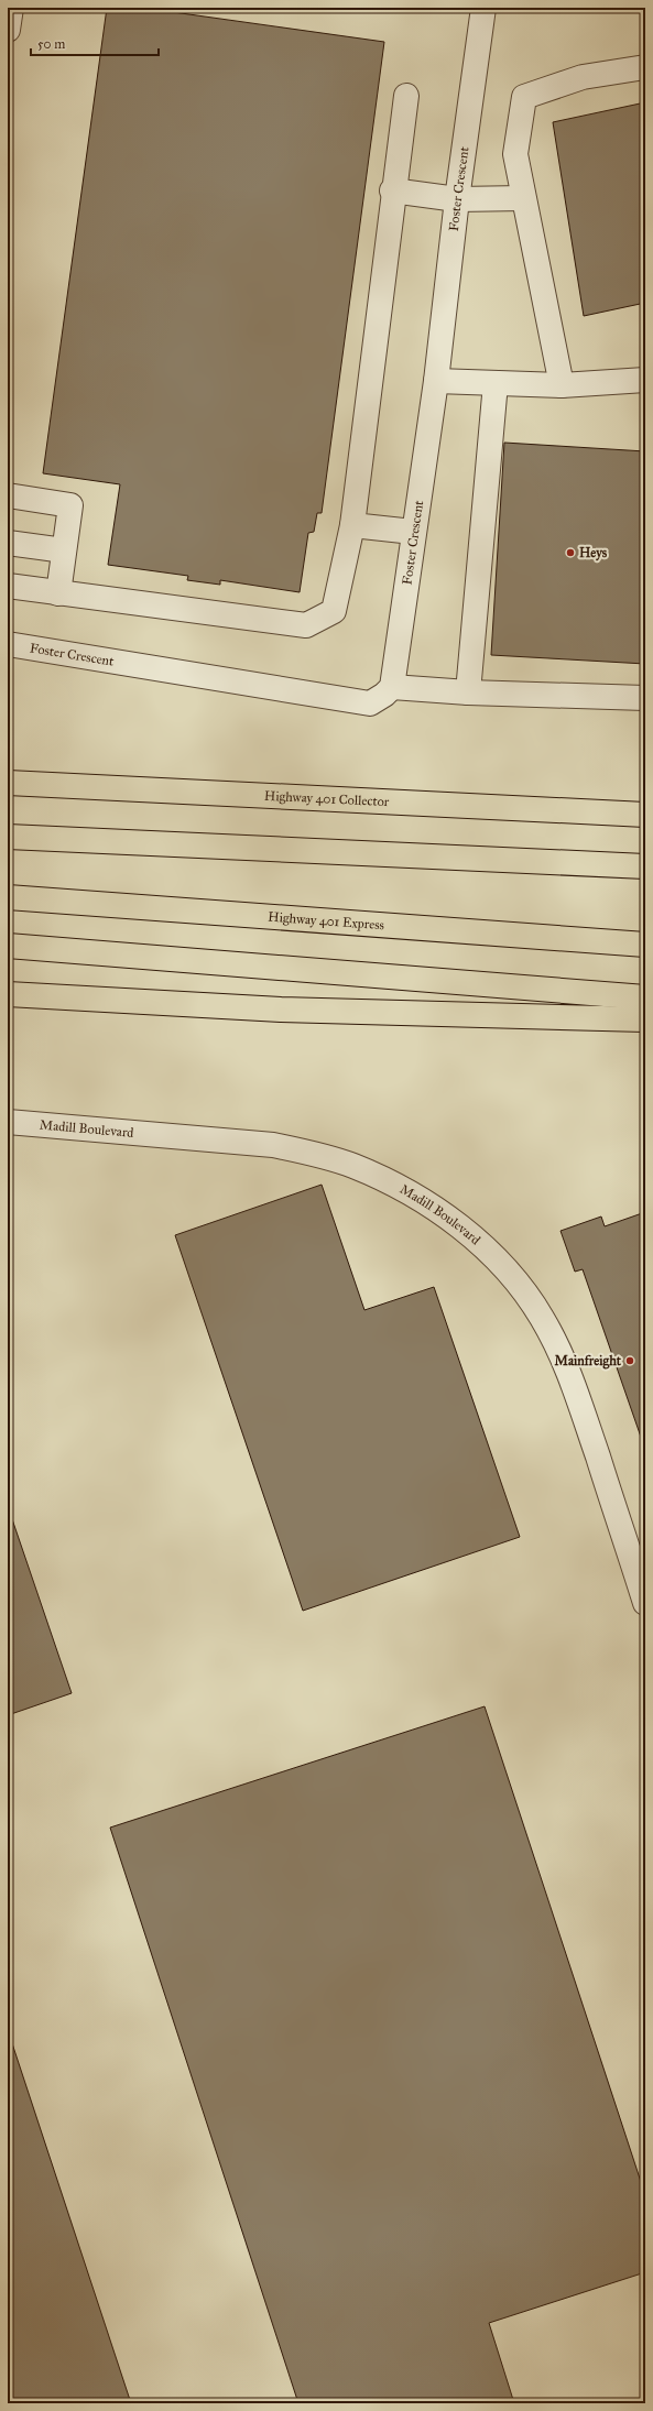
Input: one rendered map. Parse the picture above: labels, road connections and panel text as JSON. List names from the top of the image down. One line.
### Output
{"streets":{"highway":["Highway 401 Collector","Highway 401 Express"],"street":["Foster Crescent","Madill Boulevard"]},"places":["Heys","Mainfreight"],"scale_bar":"50 m"}
